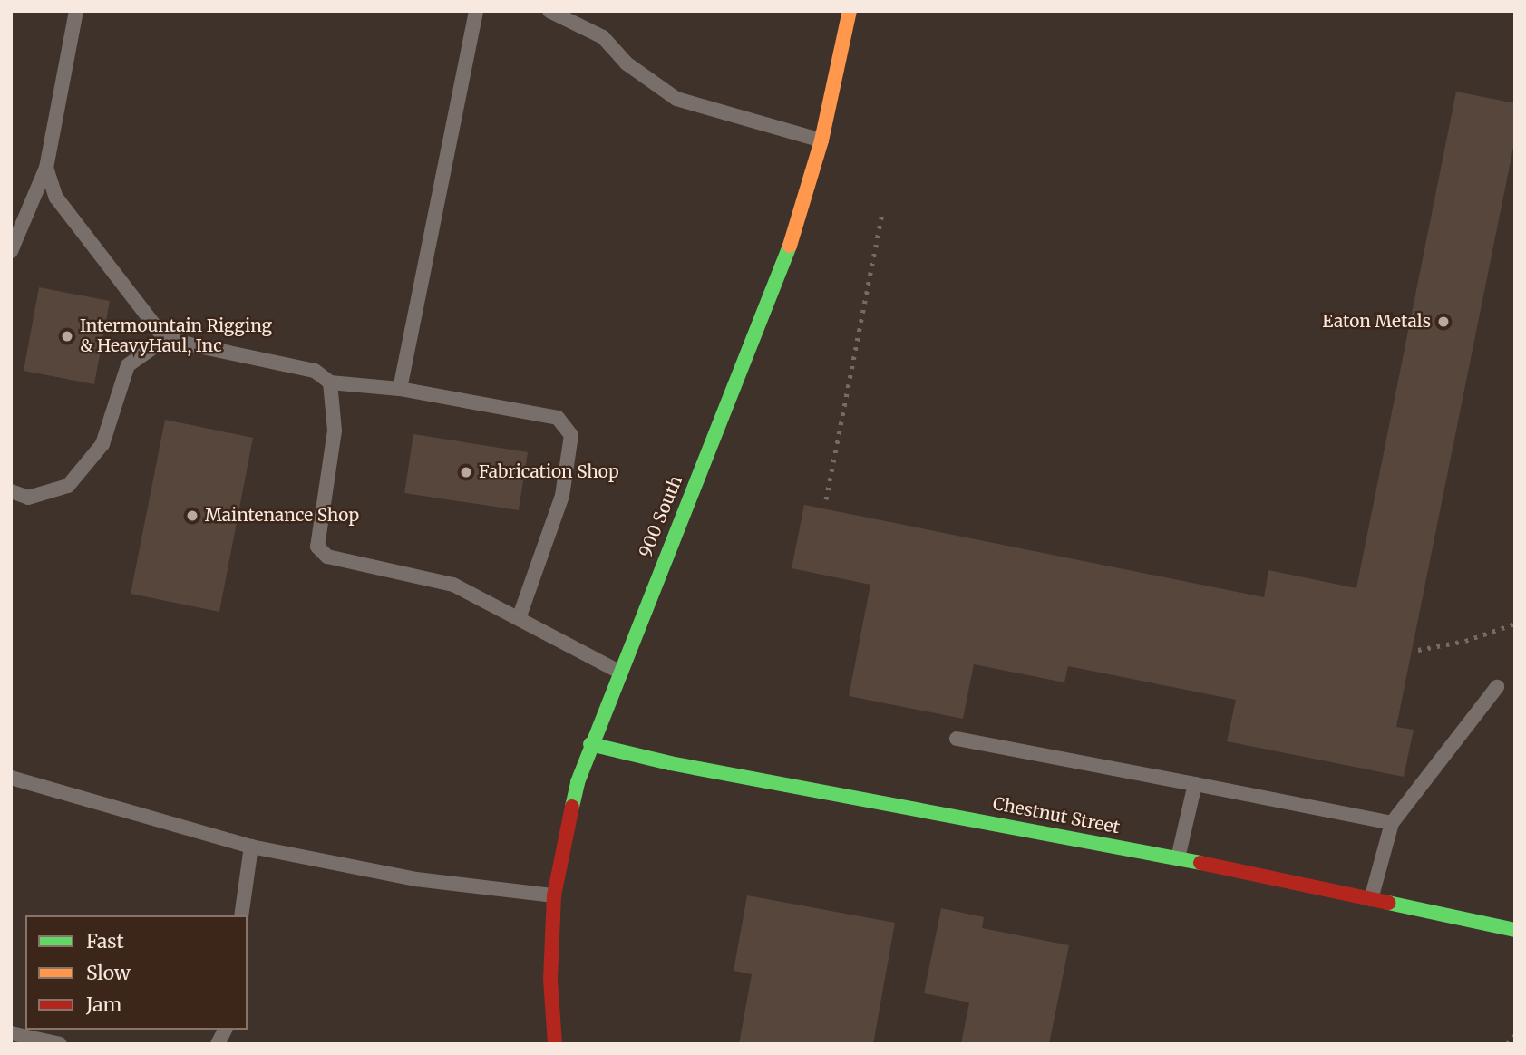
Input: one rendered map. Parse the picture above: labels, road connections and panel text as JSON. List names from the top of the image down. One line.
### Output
{"streets":{"street":["900 South","Chestnut Street"]},"crossings":[["900 South","Chestnut Street"]],"places":["Eaton Metals","Intermountain Rigging & HeavyHaul, Inc","Fabrication Shop","Maintenance Shop"],"legend":["Fast","Slow","Jam"]}
